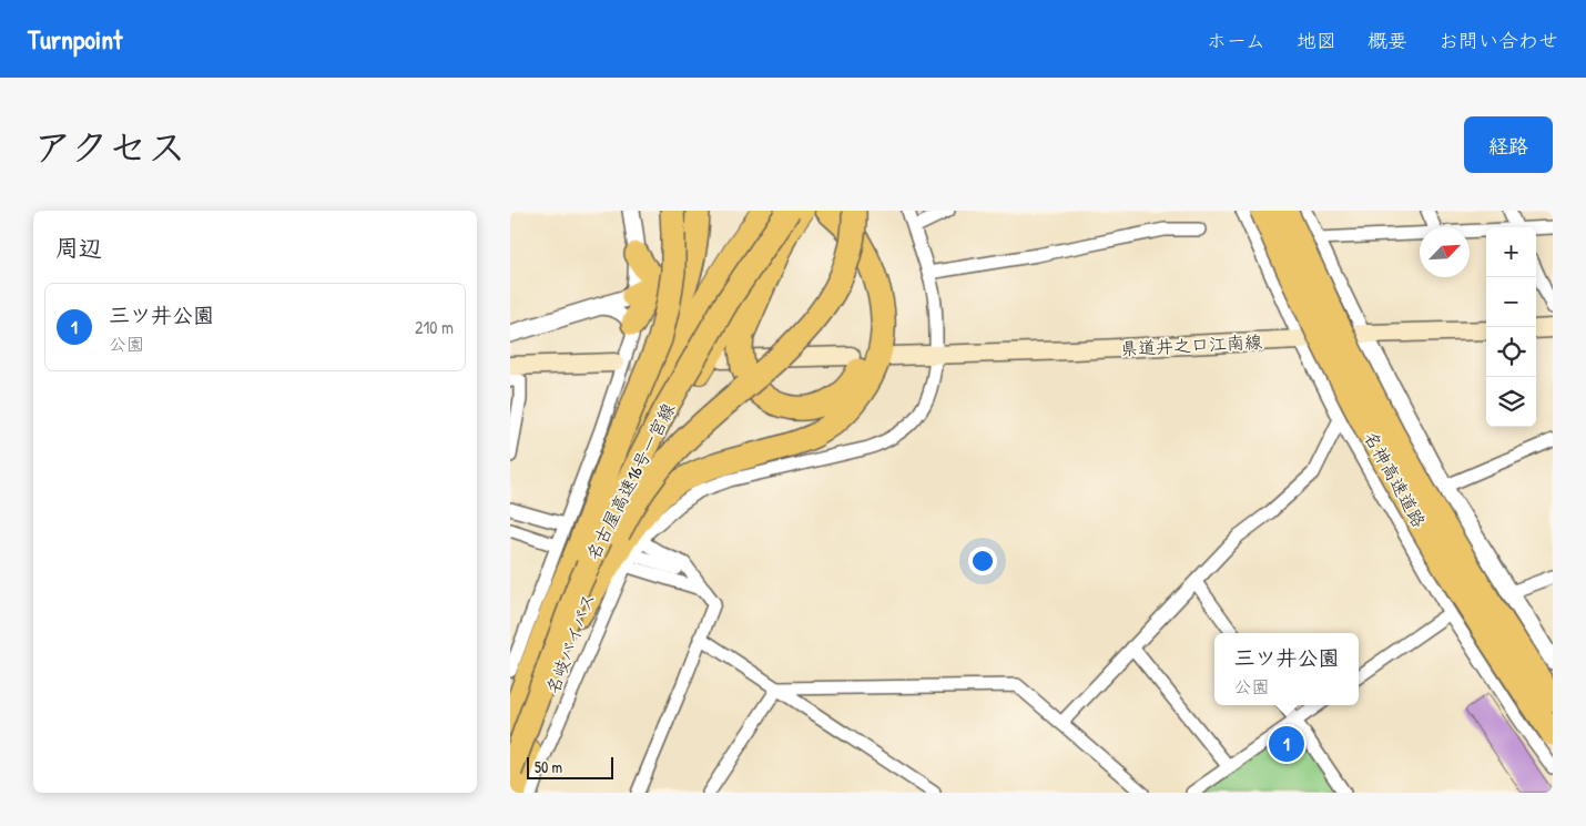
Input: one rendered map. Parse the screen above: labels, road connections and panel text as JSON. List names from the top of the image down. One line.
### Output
{"streets":{"highway":["名神高速道路","名古屋高速16号一宮線","名岐バイパス"],"main road":["県道井之口江南線"]},"crossings":[["名古屋高速16号一宮線","名岐バイパス"]],"scale_bar":"50 m","north":"top right","page":{"header":"Turnpoint","nav":["ホーム","地図","概要","お問い合わせ"],"title":"アクセス","buttons":"経路","heading":"周辺","map_buttons":["+","−"],"list":[{"mark":"1","name":"三ツ井公園","note":"公園","value":"210 m"}],"popup":["三ツ井公園","公園"],"pins":"1","scale":"50 m"}}
